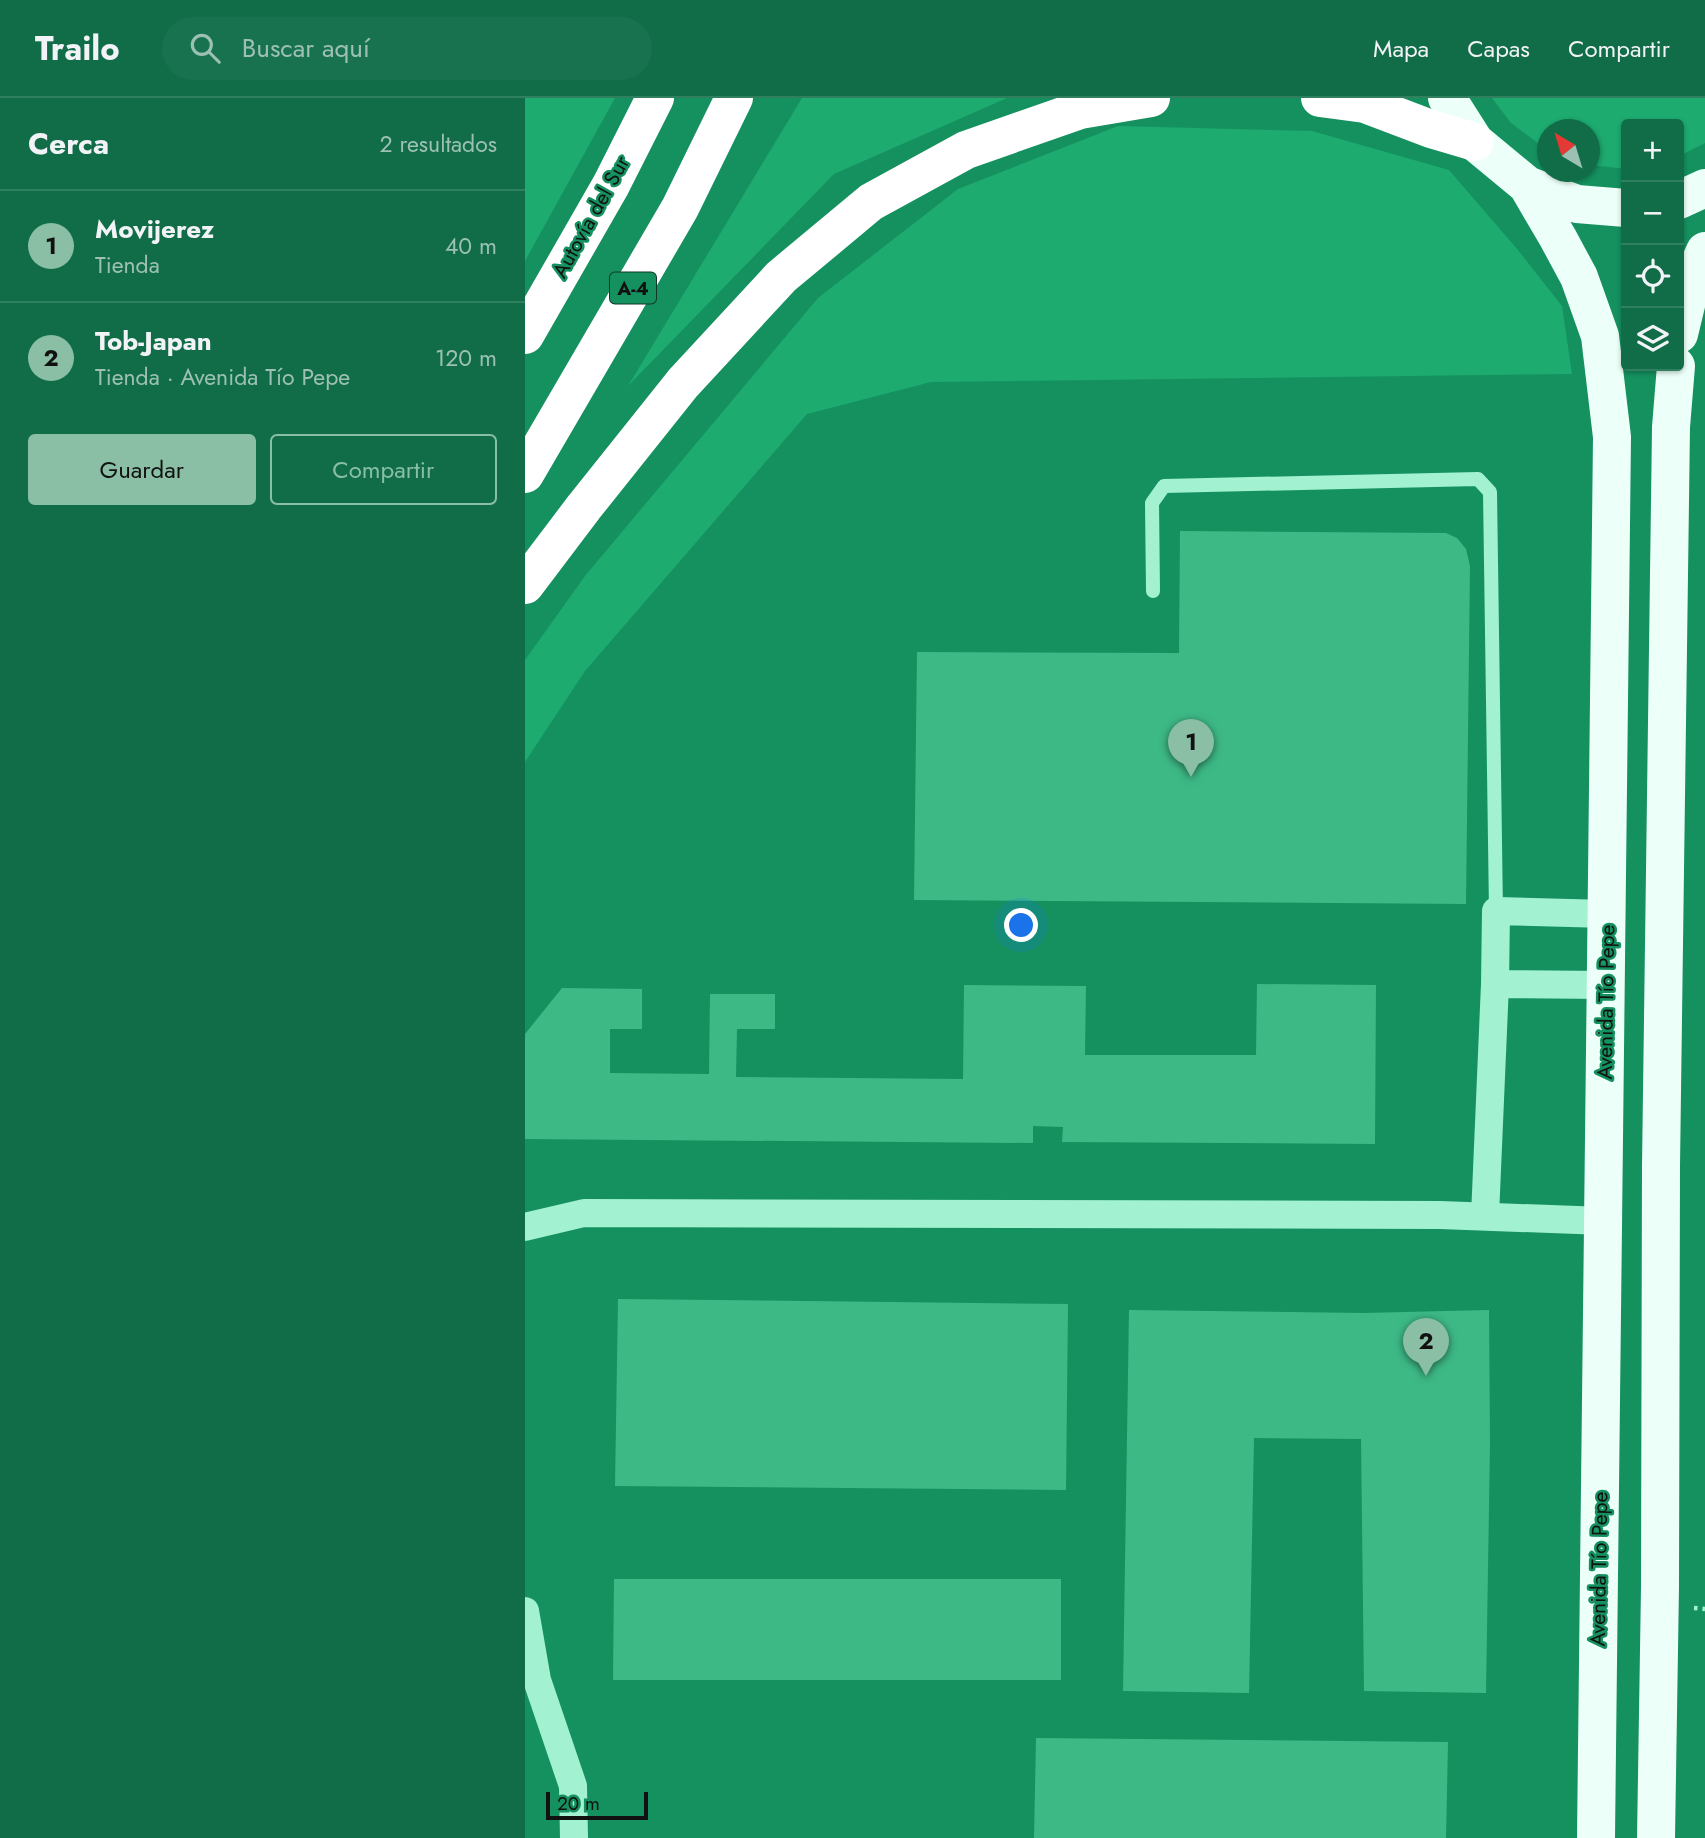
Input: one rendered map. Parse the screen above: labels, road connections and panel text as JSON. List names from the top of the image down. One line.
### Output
{"streets":{"highway":["Autovía del Sur","A-4"],"main road":["Avenida Tío Pepe"]},"scale_bar":"20 m","north":"top left","page":{"header":"Trailo","search":"Buscar aquí","nav":["Mapa","Capas","Compartir"],"heading":["Cerca","2 resultados"],"map_buttons":["+","−"],"list":[{"mark":"1","name":"Movijerez","note":"Tienda","value":"40 m"},{"mark":"2","name":"Tob-Japan","note":"Tienda · Avenida Tío Pepe","value":"120 m"}],"buttons":["Guardar","Compartir"],"pins":["1","2"],"scale":"20 m"}}
